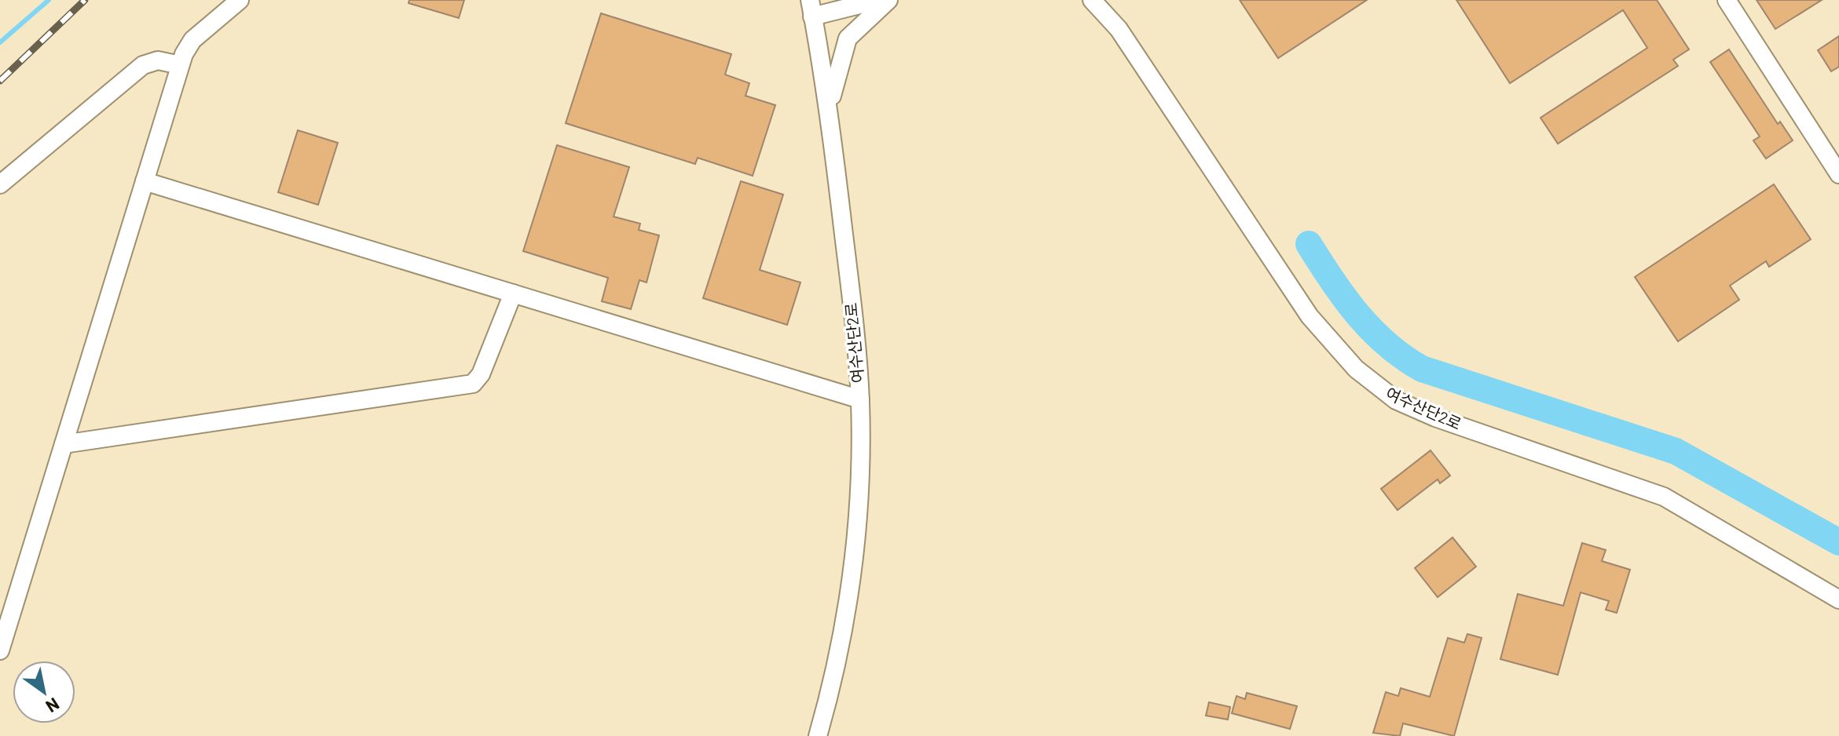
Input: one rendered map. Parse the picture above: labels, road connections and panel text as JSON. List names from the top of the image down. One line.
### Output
{"streets":{"street":["여수산단2로"]},"north":"bottom right"}
